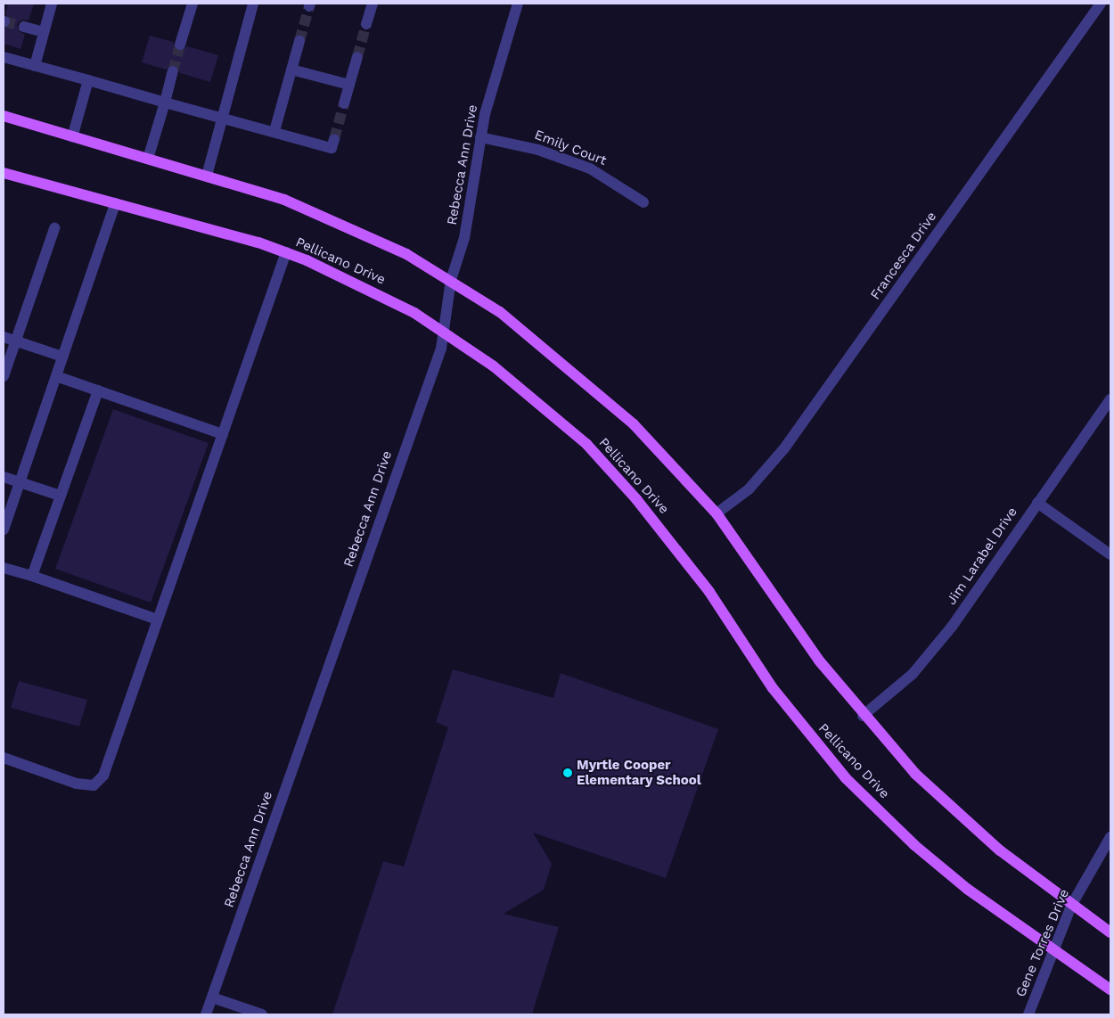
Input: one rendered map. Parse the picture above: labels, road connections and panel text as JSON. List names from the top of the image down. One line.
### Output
{"streets":{"main road":["Pellicano Drive"],"street":["Emily Court","Rebecca Ann Drive","Francesca Drive","Jim Larabel Drive","Gene Torres Drive"]},"crossings":[["Emily Court","Rebecca Ann Drive"],["Rebecca Ann Drive","Pellicano Drive"],["Pellicano Drive","Gene Torres Drive"]],"places":["Myrtle Cooper Elementary School"]}
